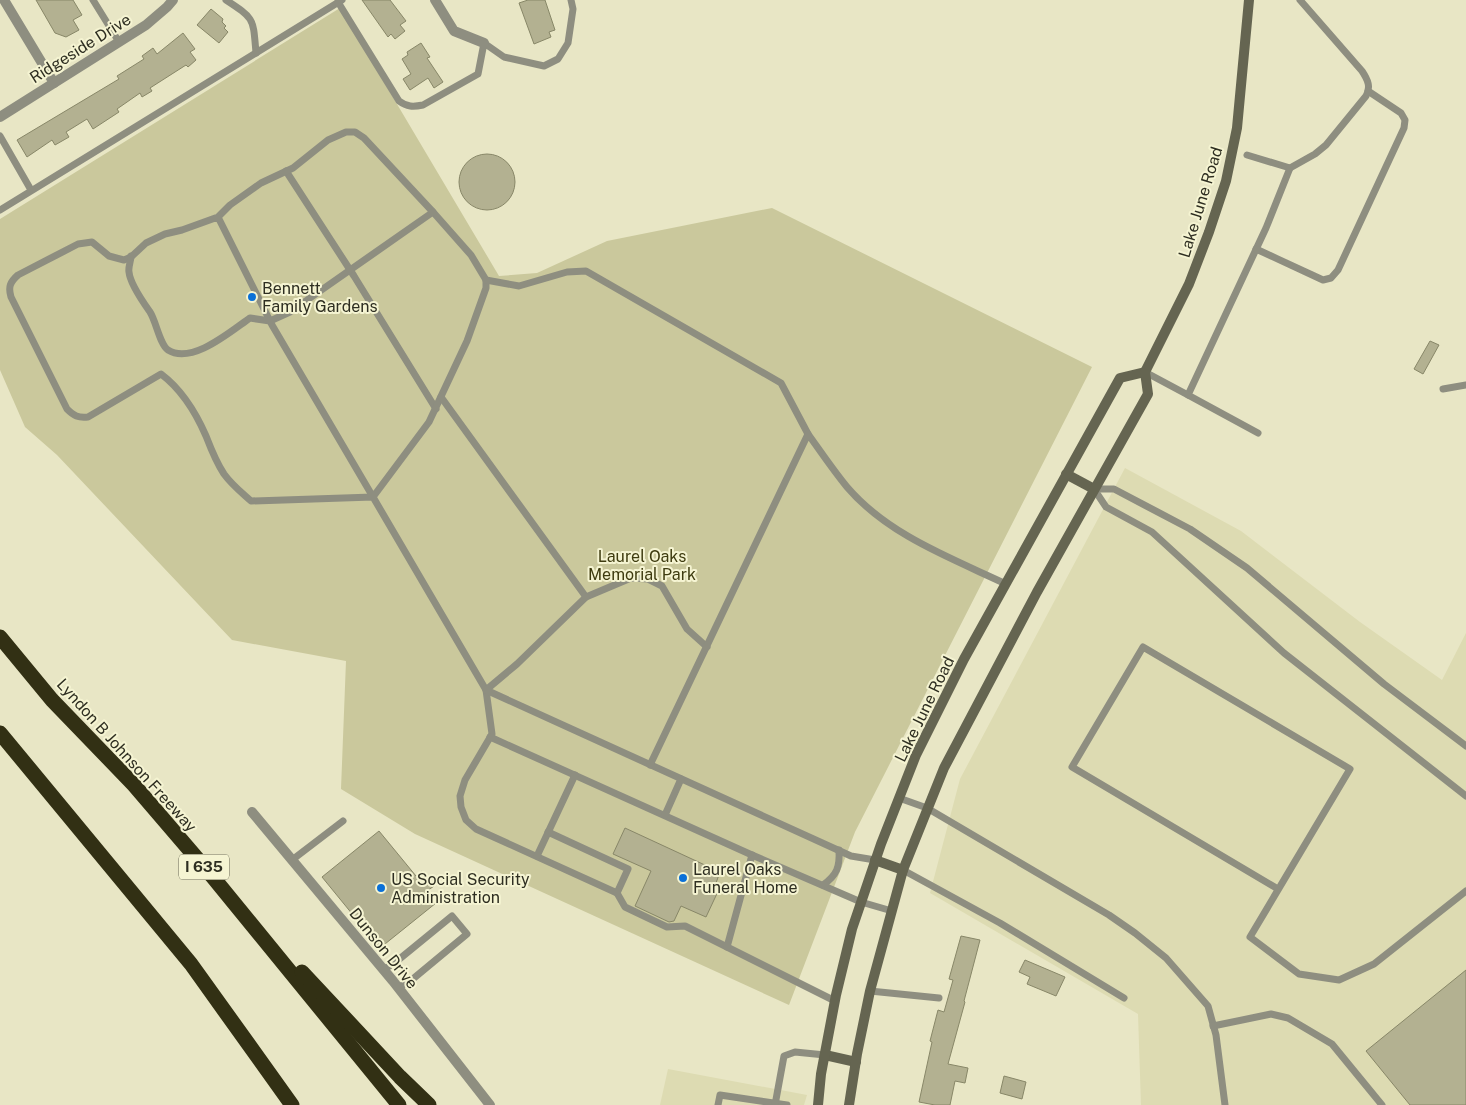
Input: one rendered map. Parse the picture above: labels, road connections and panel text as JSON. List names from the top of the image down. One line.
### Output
{"streets":{"highway":["Lyndon B Johnson Freeway","I 635"],"main road":["Lake June Road"],"street":["Ridgeside Drive","Dunson Drive"]},"parks":["Laurel Oaks Memorial Park"],"places":["Bennett Family Gardens","Laurel Oaks Funeral Home","US Social Security Administration"]}
